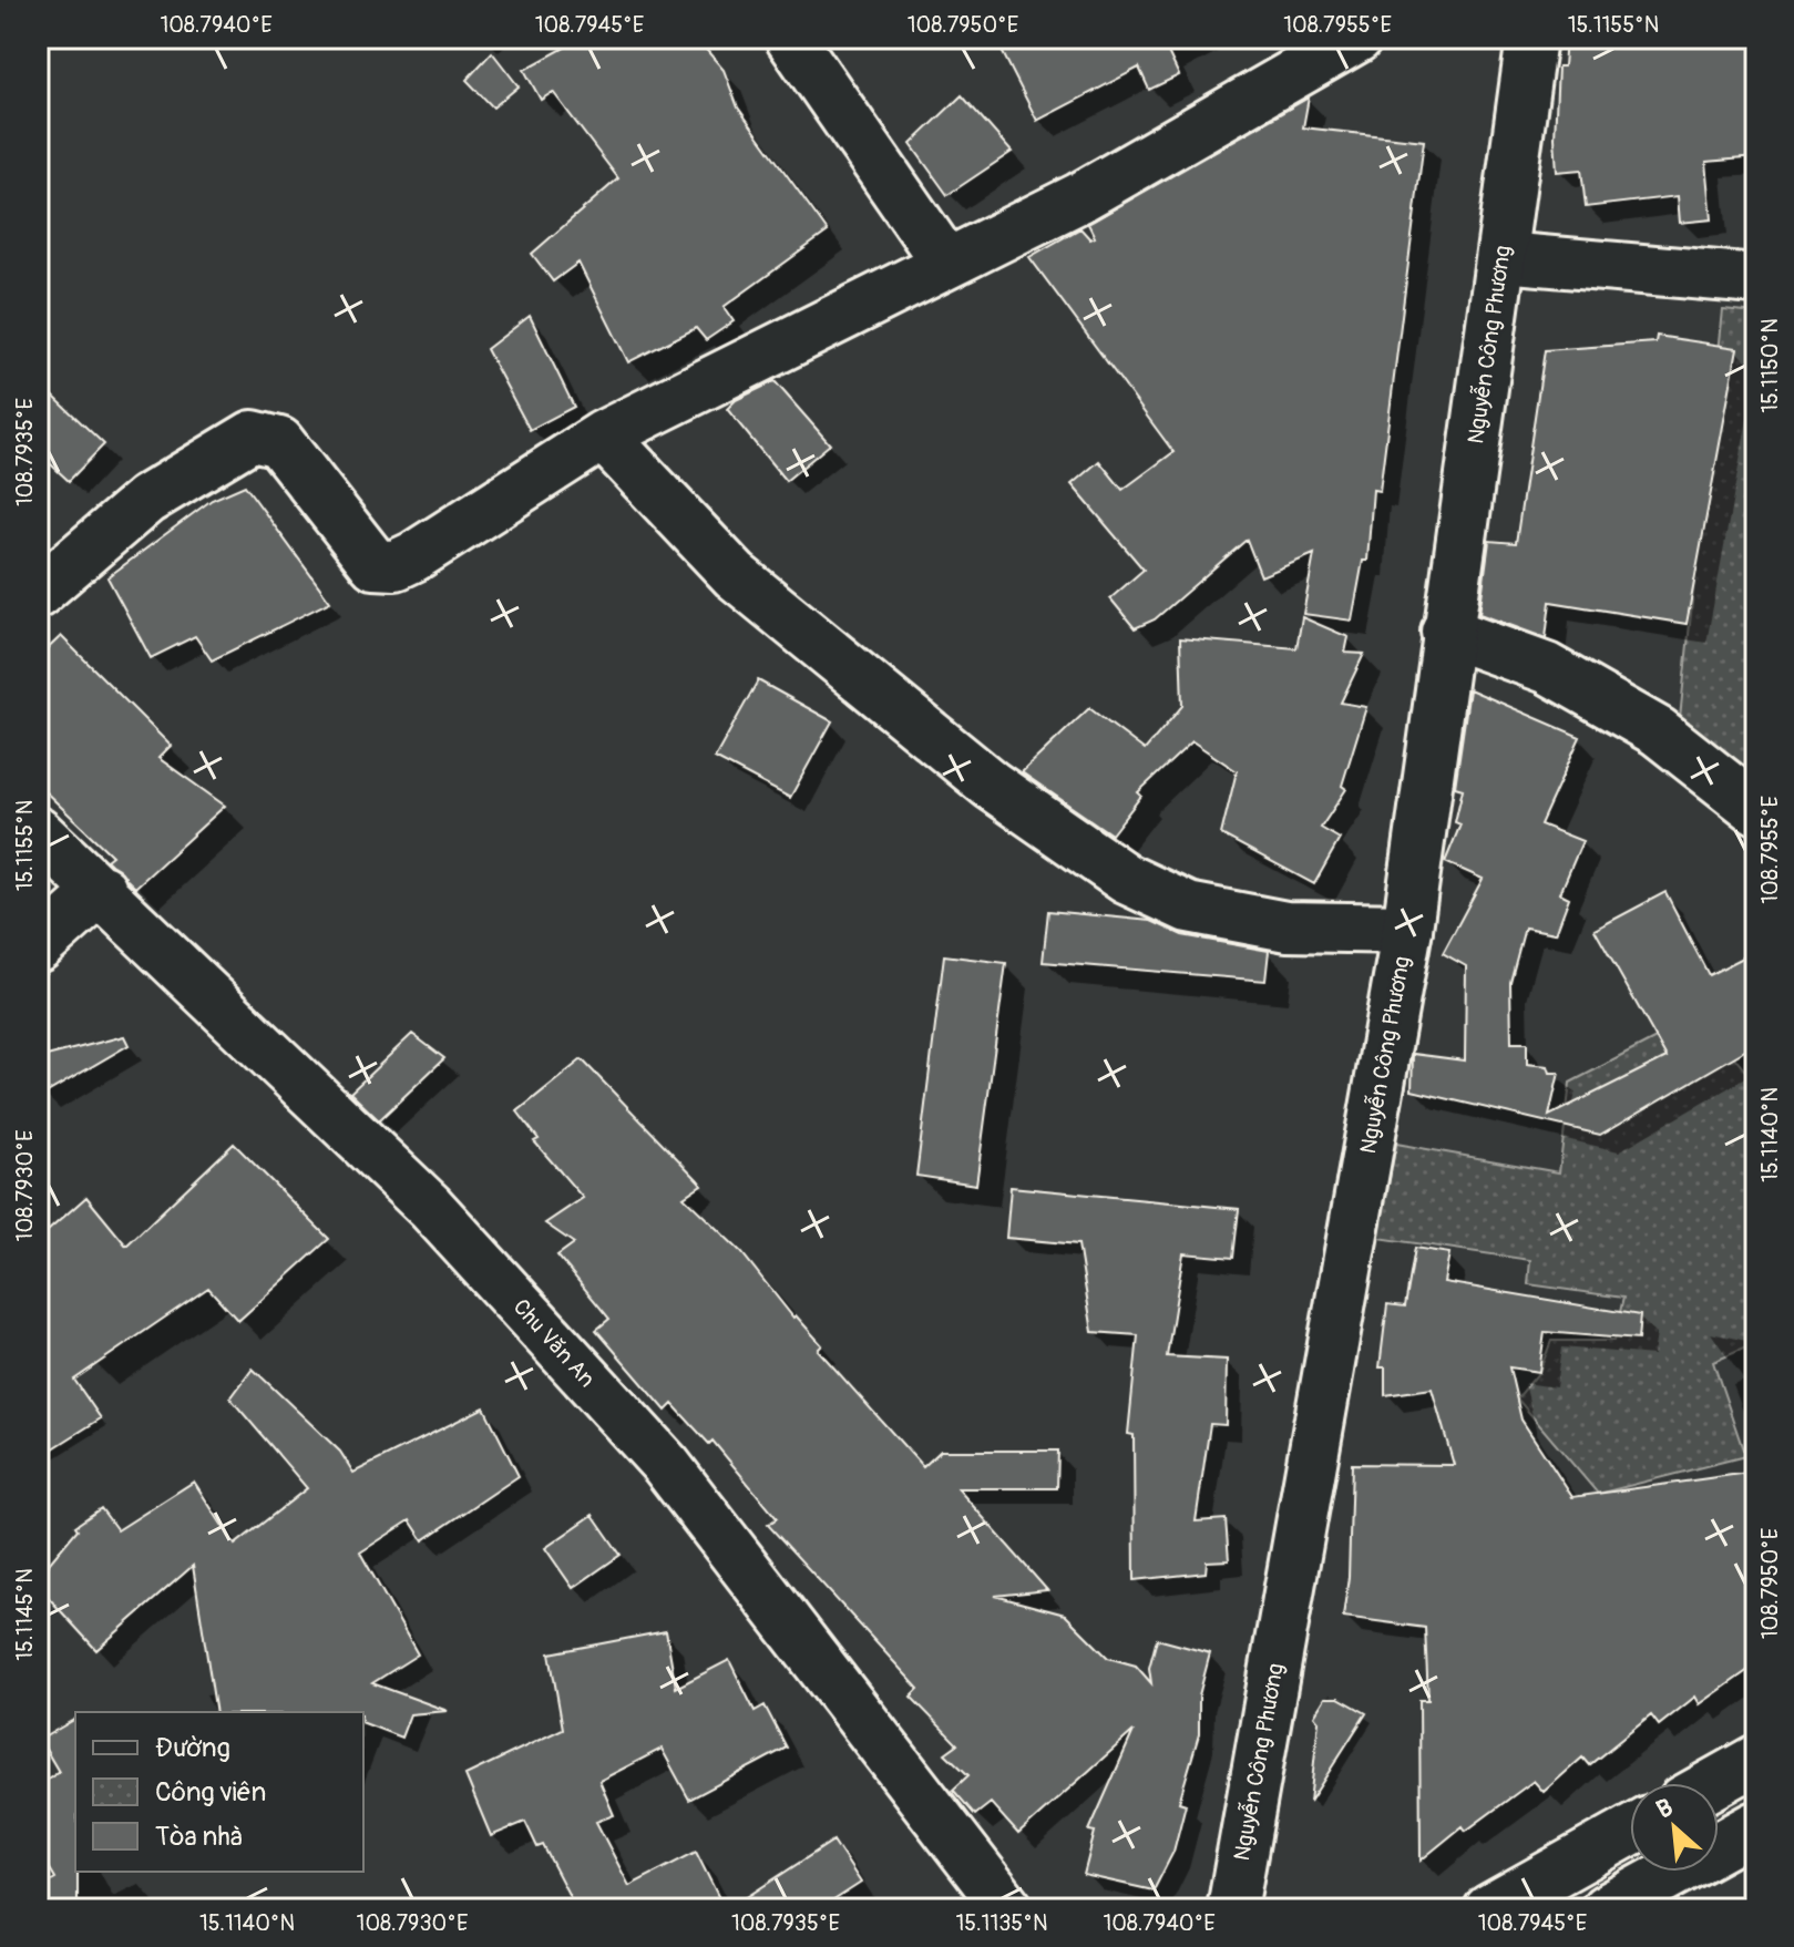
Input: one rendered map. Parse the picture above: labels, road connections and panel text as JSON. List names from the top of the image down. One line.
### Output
{"streets":{"street":["Nguyễn Công Phương","Chu Văn An"]},"legend":["Đường","Công viên","Tòa nhà"],"north":"top left","coordinates":["108.7940°E","108.7945°E","108.7950°E","108.7955°E","15.1155°N","15.1150°N","108.7935°E","15.1140°N","108.7930°E","15.1145°N","15.1135°N"]}
